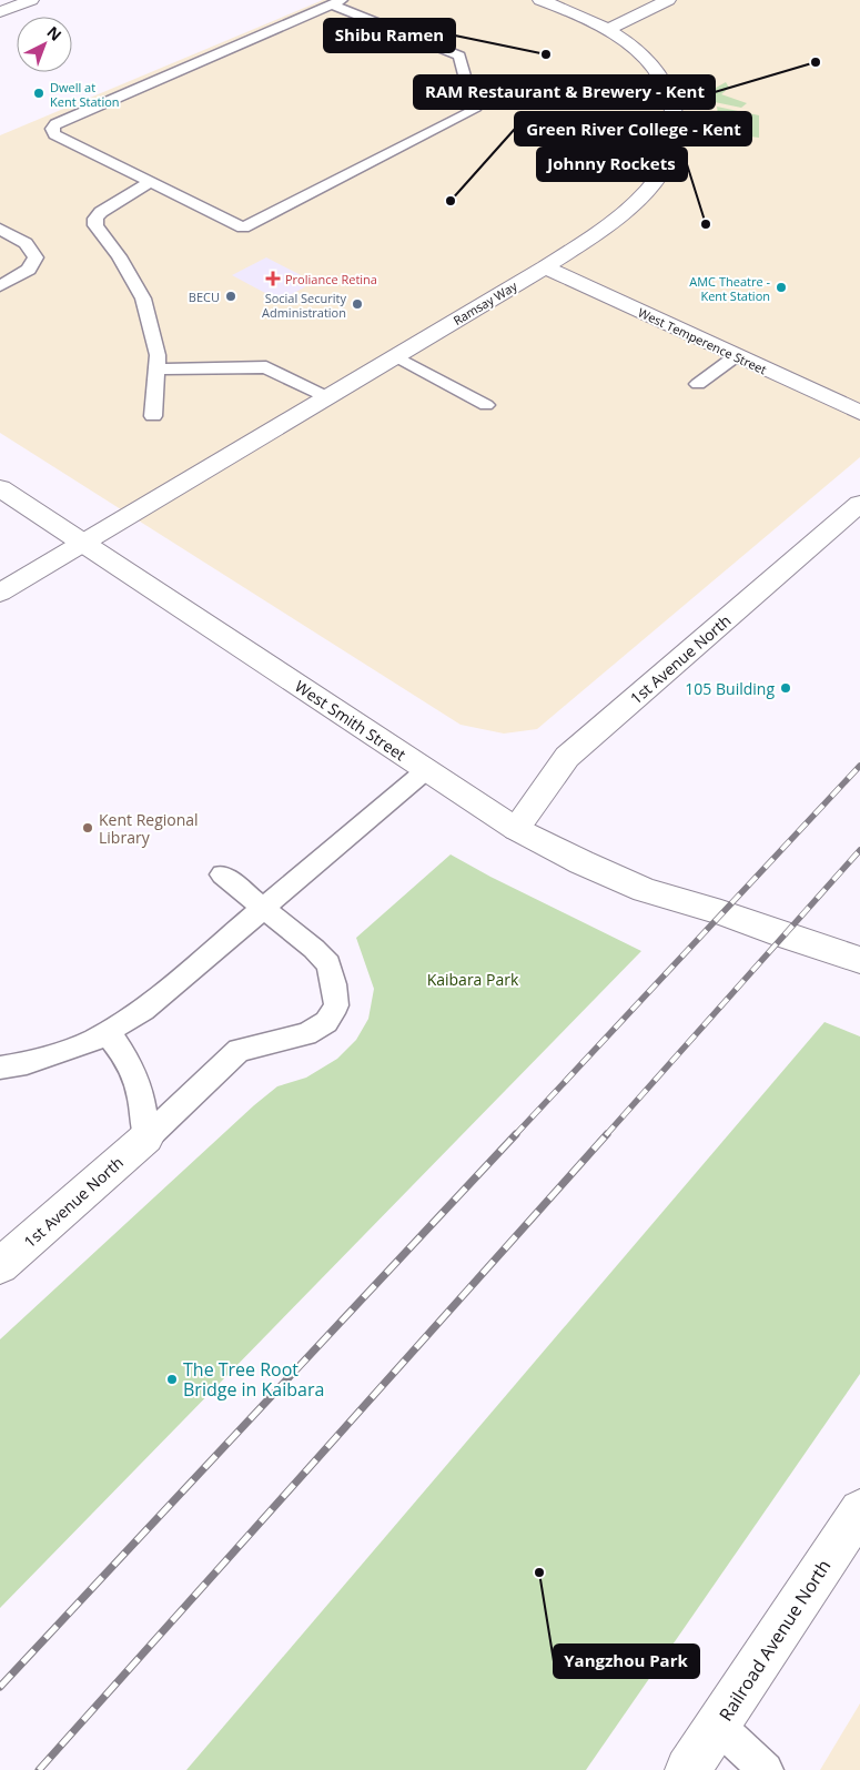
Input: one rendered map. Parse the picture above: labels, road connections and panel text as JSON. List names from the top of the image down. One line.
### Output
{"streets":{"street":["Ramsay Way","West Temperence Street","1st Avenue North","West Smith Street","Railroad Avenue North"]},"crossings":[["Ramsay Way","West Temperence Street"],["Ramsay Way","West Smith Street"],["1st Avenue North","West Smith Street"]],"parks":["Kaibara Park"],"places":{"other":["Shibu Ramen","RAM Restaurant & Brewery - Kent","Dwell at Kent Station","Green River College - Kent","Johnny Rockets","AMC Theatre - Kent Station","BECU","Social Security Administration","105 Building","Kent Regional Library","The Tree Root Bridge in Kaibara","Yangzhou Park"],"health":["Proliance Retina"]},"north":"top right"}
